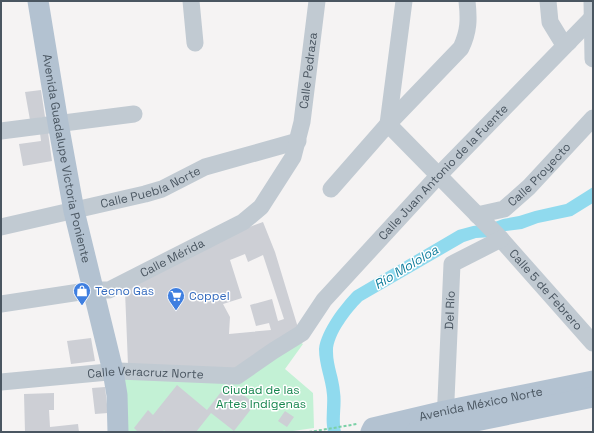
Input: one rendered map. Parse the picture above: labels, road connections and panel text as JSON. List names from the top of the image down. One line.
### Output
{"streets":{"main road":["Avenida Guadalupe Victoria Poniente","Avenida México Norte"],"street":["Calle Pedraza","Calle Juan Antonio de la Fuente","Calle Proyecto","Calle Puebla Norte","Calle Mérida","Calle 5 de Febrero","Del Río","Calle Veracruz Norte"]},"crossings":[["Calle Pedraza","Calle Puebla Norte"],["Calle Pedraza","Calle Mérida"],["Avenida Guadalupe Victoria Poniente","Calle Puebla Norte"],["Avenida Guadalupe Victoria Poniente","Calle Mérida"],["Avenida Guadalupe Victoria Poniente","Calle Veracruz Norte"],["Calle Juan Antonio de la Fuente","Calle 5 de Febrero"],["Calle Juan Antonio de la Fuente","Calle Veracruz Norte"],["Calle Proyecto","Calle 5 de Febrero"],["Calle Puebla Norte","Calle Mérida"],["Calle 5 de Febrero","Del Río"],["Del Río","Avenida México Norte"]],"water":["Río Mololoa"],"parks":["Ciudad de las Artes Indigenas"],"places":{"shop":["Tecno Gas"],"supermarket":["Coppel"]}}
